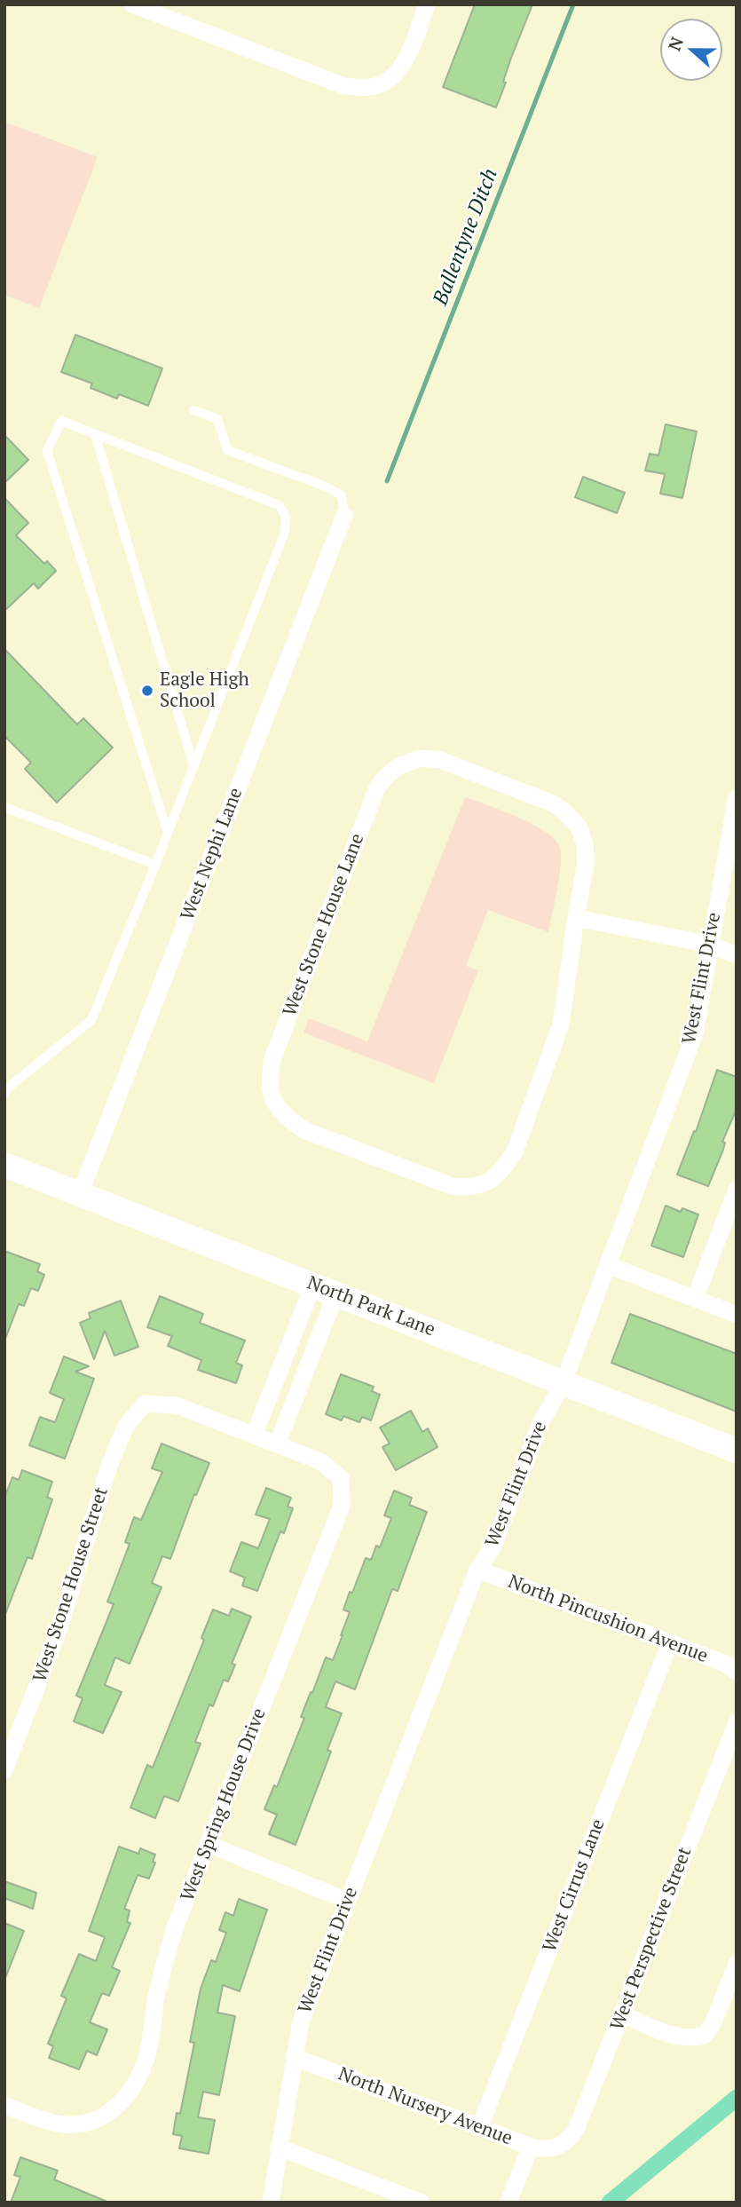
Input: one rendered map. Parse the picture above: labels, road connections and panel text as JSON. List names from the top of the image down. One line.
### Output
{"streets":{"street":["West Nephi Lane","West Stone House Lane","West Flint Drive","North Park Lane","West Stone House Street","North Pincushion Avenue","West Spring House Drive","West Cirrus Lane","West Perspective Street","North Nursery Avenue"]},"crossings":[["West Nephi Lane","North Park Lane"],["West Flint Drive","North Park Lane"],["West Flint Drive","North Pincushion Avenue"],["West Flint Drive","North Nursery Avenue"],["North Pincushion Avenue","West Cirrus Lane"],["West Cirrus Lane","North Nursery Avenue"],["West Perspective Street","North Nursery Avenue"]],"water":["Ballentyne Ditch"],"places":["Eagle High School"],"north":"left"}
